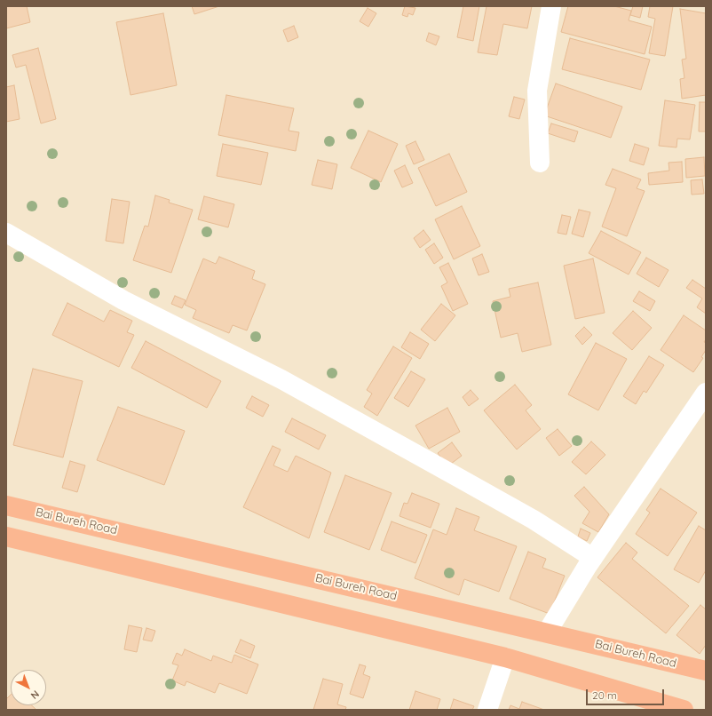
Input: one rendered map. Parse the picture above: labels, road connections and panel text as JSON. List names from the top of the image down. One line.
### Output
{"streets":{"highway":["Bai Bureh Road"]},"scale_bar":"20 m","north":"bottom right"}
